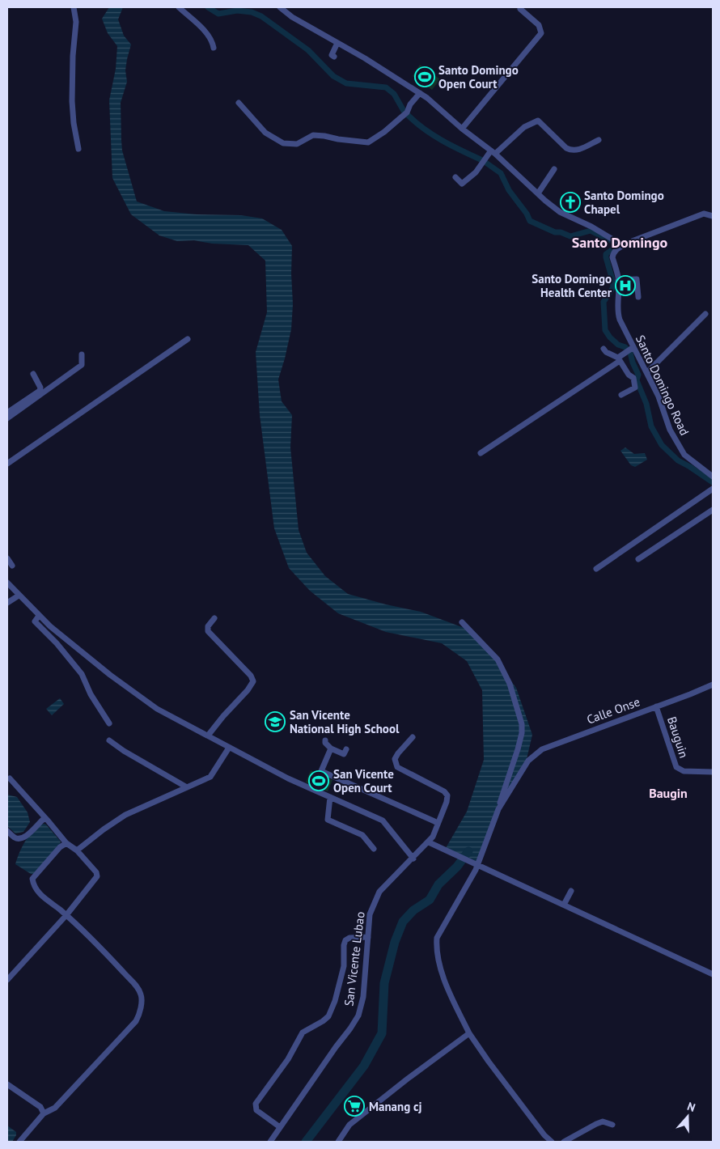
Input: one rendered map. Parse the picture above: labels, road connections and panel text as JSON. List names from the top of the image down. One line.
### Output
{"streets":{"street":["Santo Domingo Road","Calle Onse","Bauguin","San Vicente Lubao"]},"crossings":[["Calle Onse","Bauguin"]],"districts":["Santo Domingo","Baugin"],"places":{"sports":["Santo Domingo Open Court","San Vicente Open Court"],"church":["Santo Domingo Chapel"],"hospital":["Santo Domingo Health Center"],"school or university":["San Vicente National High School"],"supermarket":["Manang cj"]},"north":"top"}
